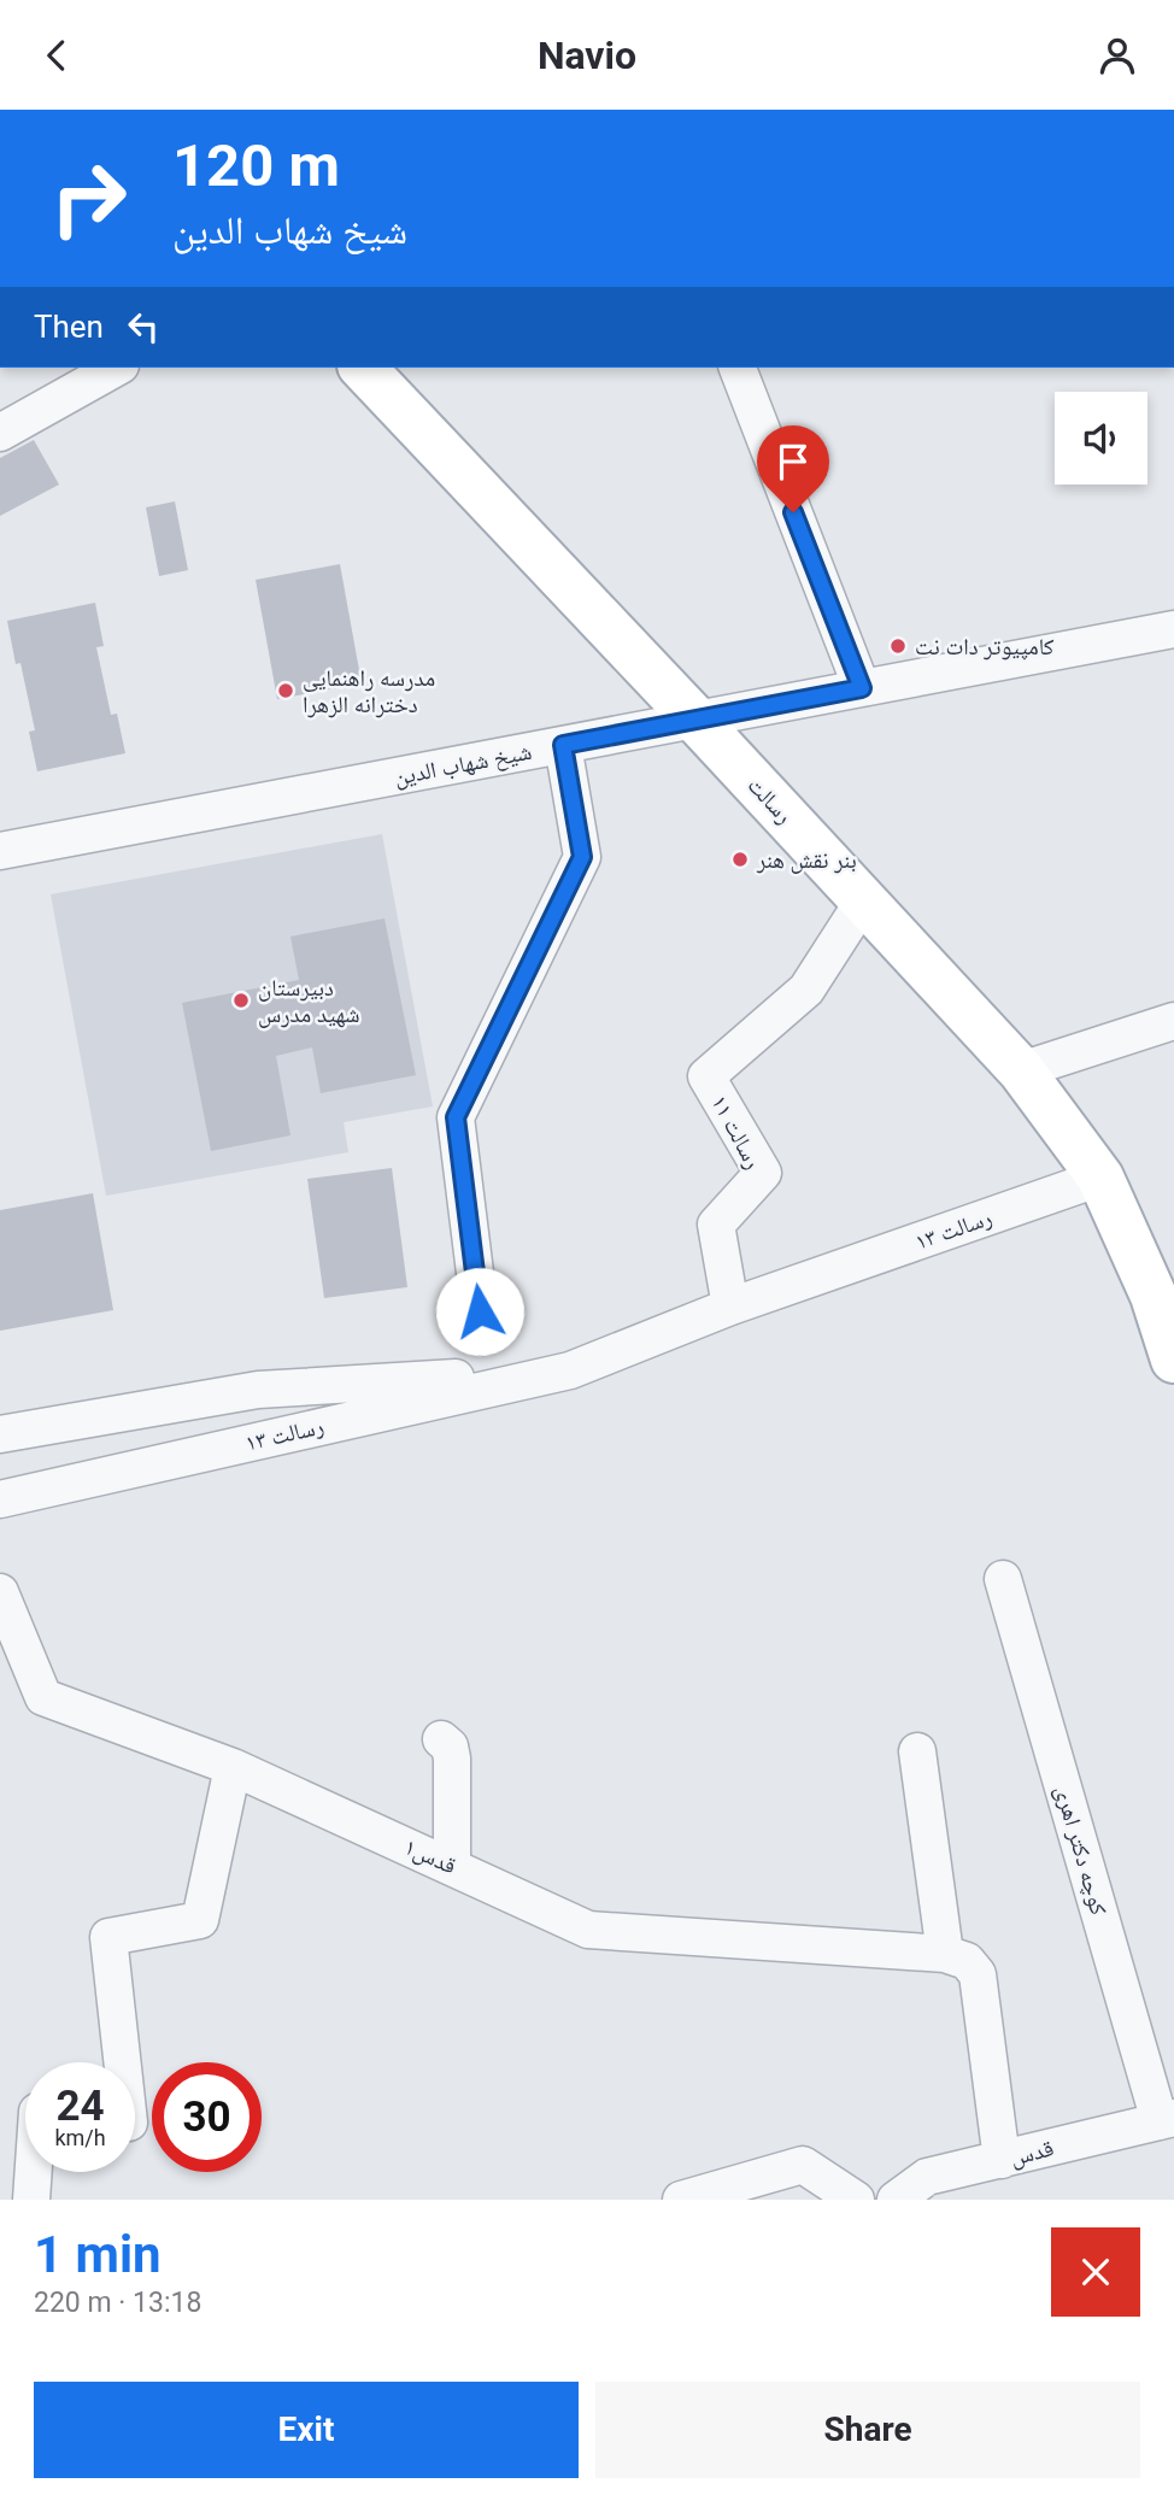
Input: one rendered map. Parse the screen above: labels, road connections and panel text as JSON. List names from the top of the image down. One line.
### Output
{"streets":{"main road":["رسالت"],"street":["شیخ شهاب الدین","رسالت ۱۱","رسالت ۱۳","کوچه دکتر اهری","قدس۱","قدس"]},"crossings":[["شیخ شهاب الدین","رسالت"],["رسالت","رسالت ۱۱"],["رسالت","رسالت ۱۳"],["رسالت ۱۱","رسالت ۱۳"],["کوچه دکتر اهری","قدس"]],"places":["کامپیوتر دات نت","مدرسه راهنمایی دخترانه الزهرا","بنر نقش هنر","دبیرستان شهید مدرس"],"page":{"header":"Navio","turn":["120 m","شیخ شهاب الدین"],"then":"Then","speed":"24 km/h","limit":"30","heading":["1 min","220 m · 13:18"],"buttons":["Exit","Share"]}}
